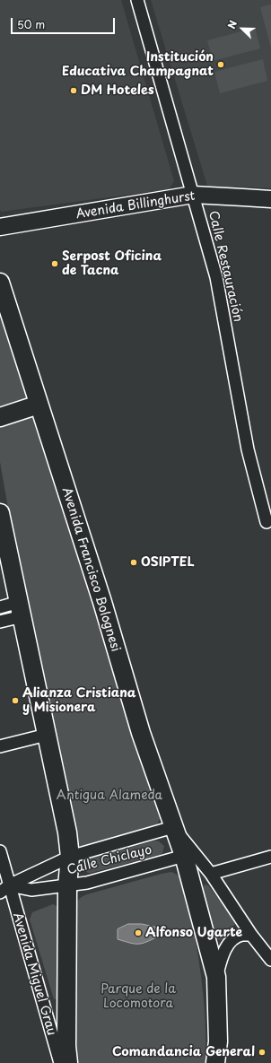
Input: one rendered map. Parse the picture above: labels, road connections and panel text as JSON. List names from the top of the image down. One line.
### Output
{"streets":{"main road":["Avenida Francisco Bolognesi","Avenida Miguel Grau"],"street":["Avenida Billinghurst","Calle Restauración","Calle Chiclayo"]},"crossings":[["Avenida Billinghurst","Calle Restauración"],["Avenida Francisco Bolognesi","Calle Chiclayo"],["Calle Chiclayo","Avenida Miguel Grau"]],"parks":["Antigua Alameda","Parque de la Locomotora"],"places":["Institución Educativa Champagnat","DM Hoteles","Serpost Oficina de Tacna","OSIPTEL","Alianza Cristiana y Misionera","Alfonso Ugarte","Comandancia General"],"scale_bar":"50 m","north":"top left"}
